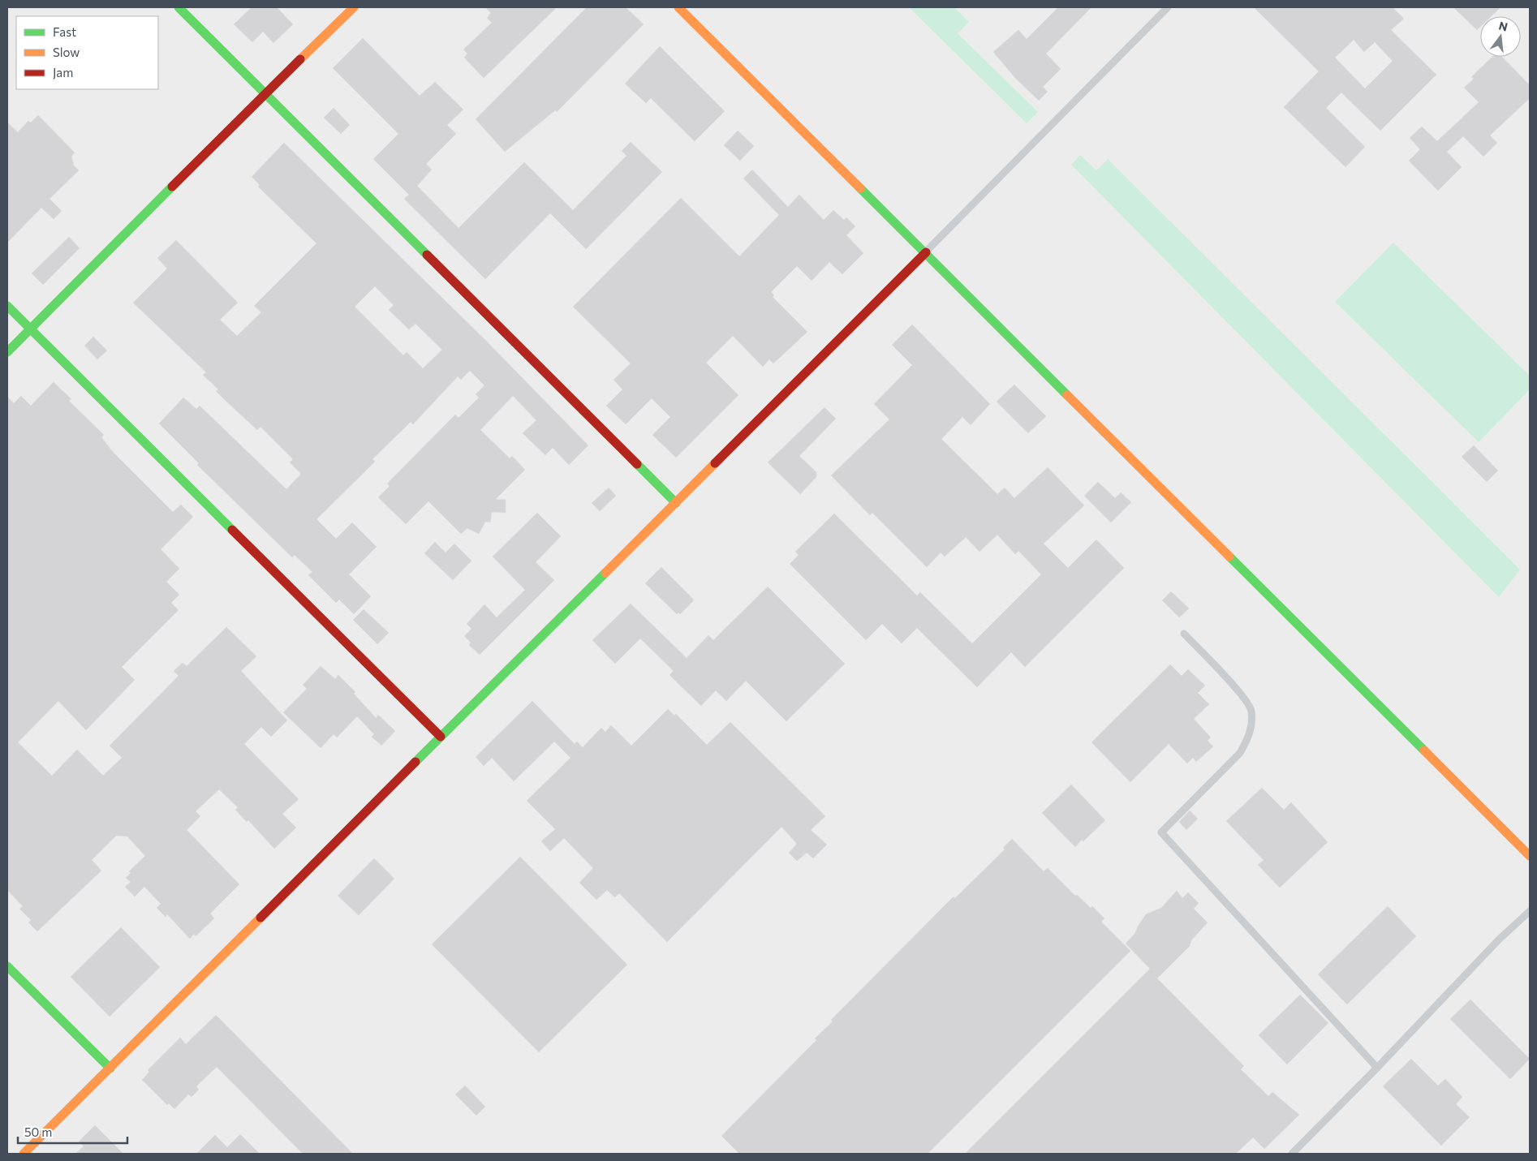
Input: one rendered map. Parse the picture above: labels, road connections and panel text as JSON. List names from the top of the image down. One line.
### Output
{"legend":["Fast","Slow","Jam"],"scale_bar":"50 m","north":"top"}
